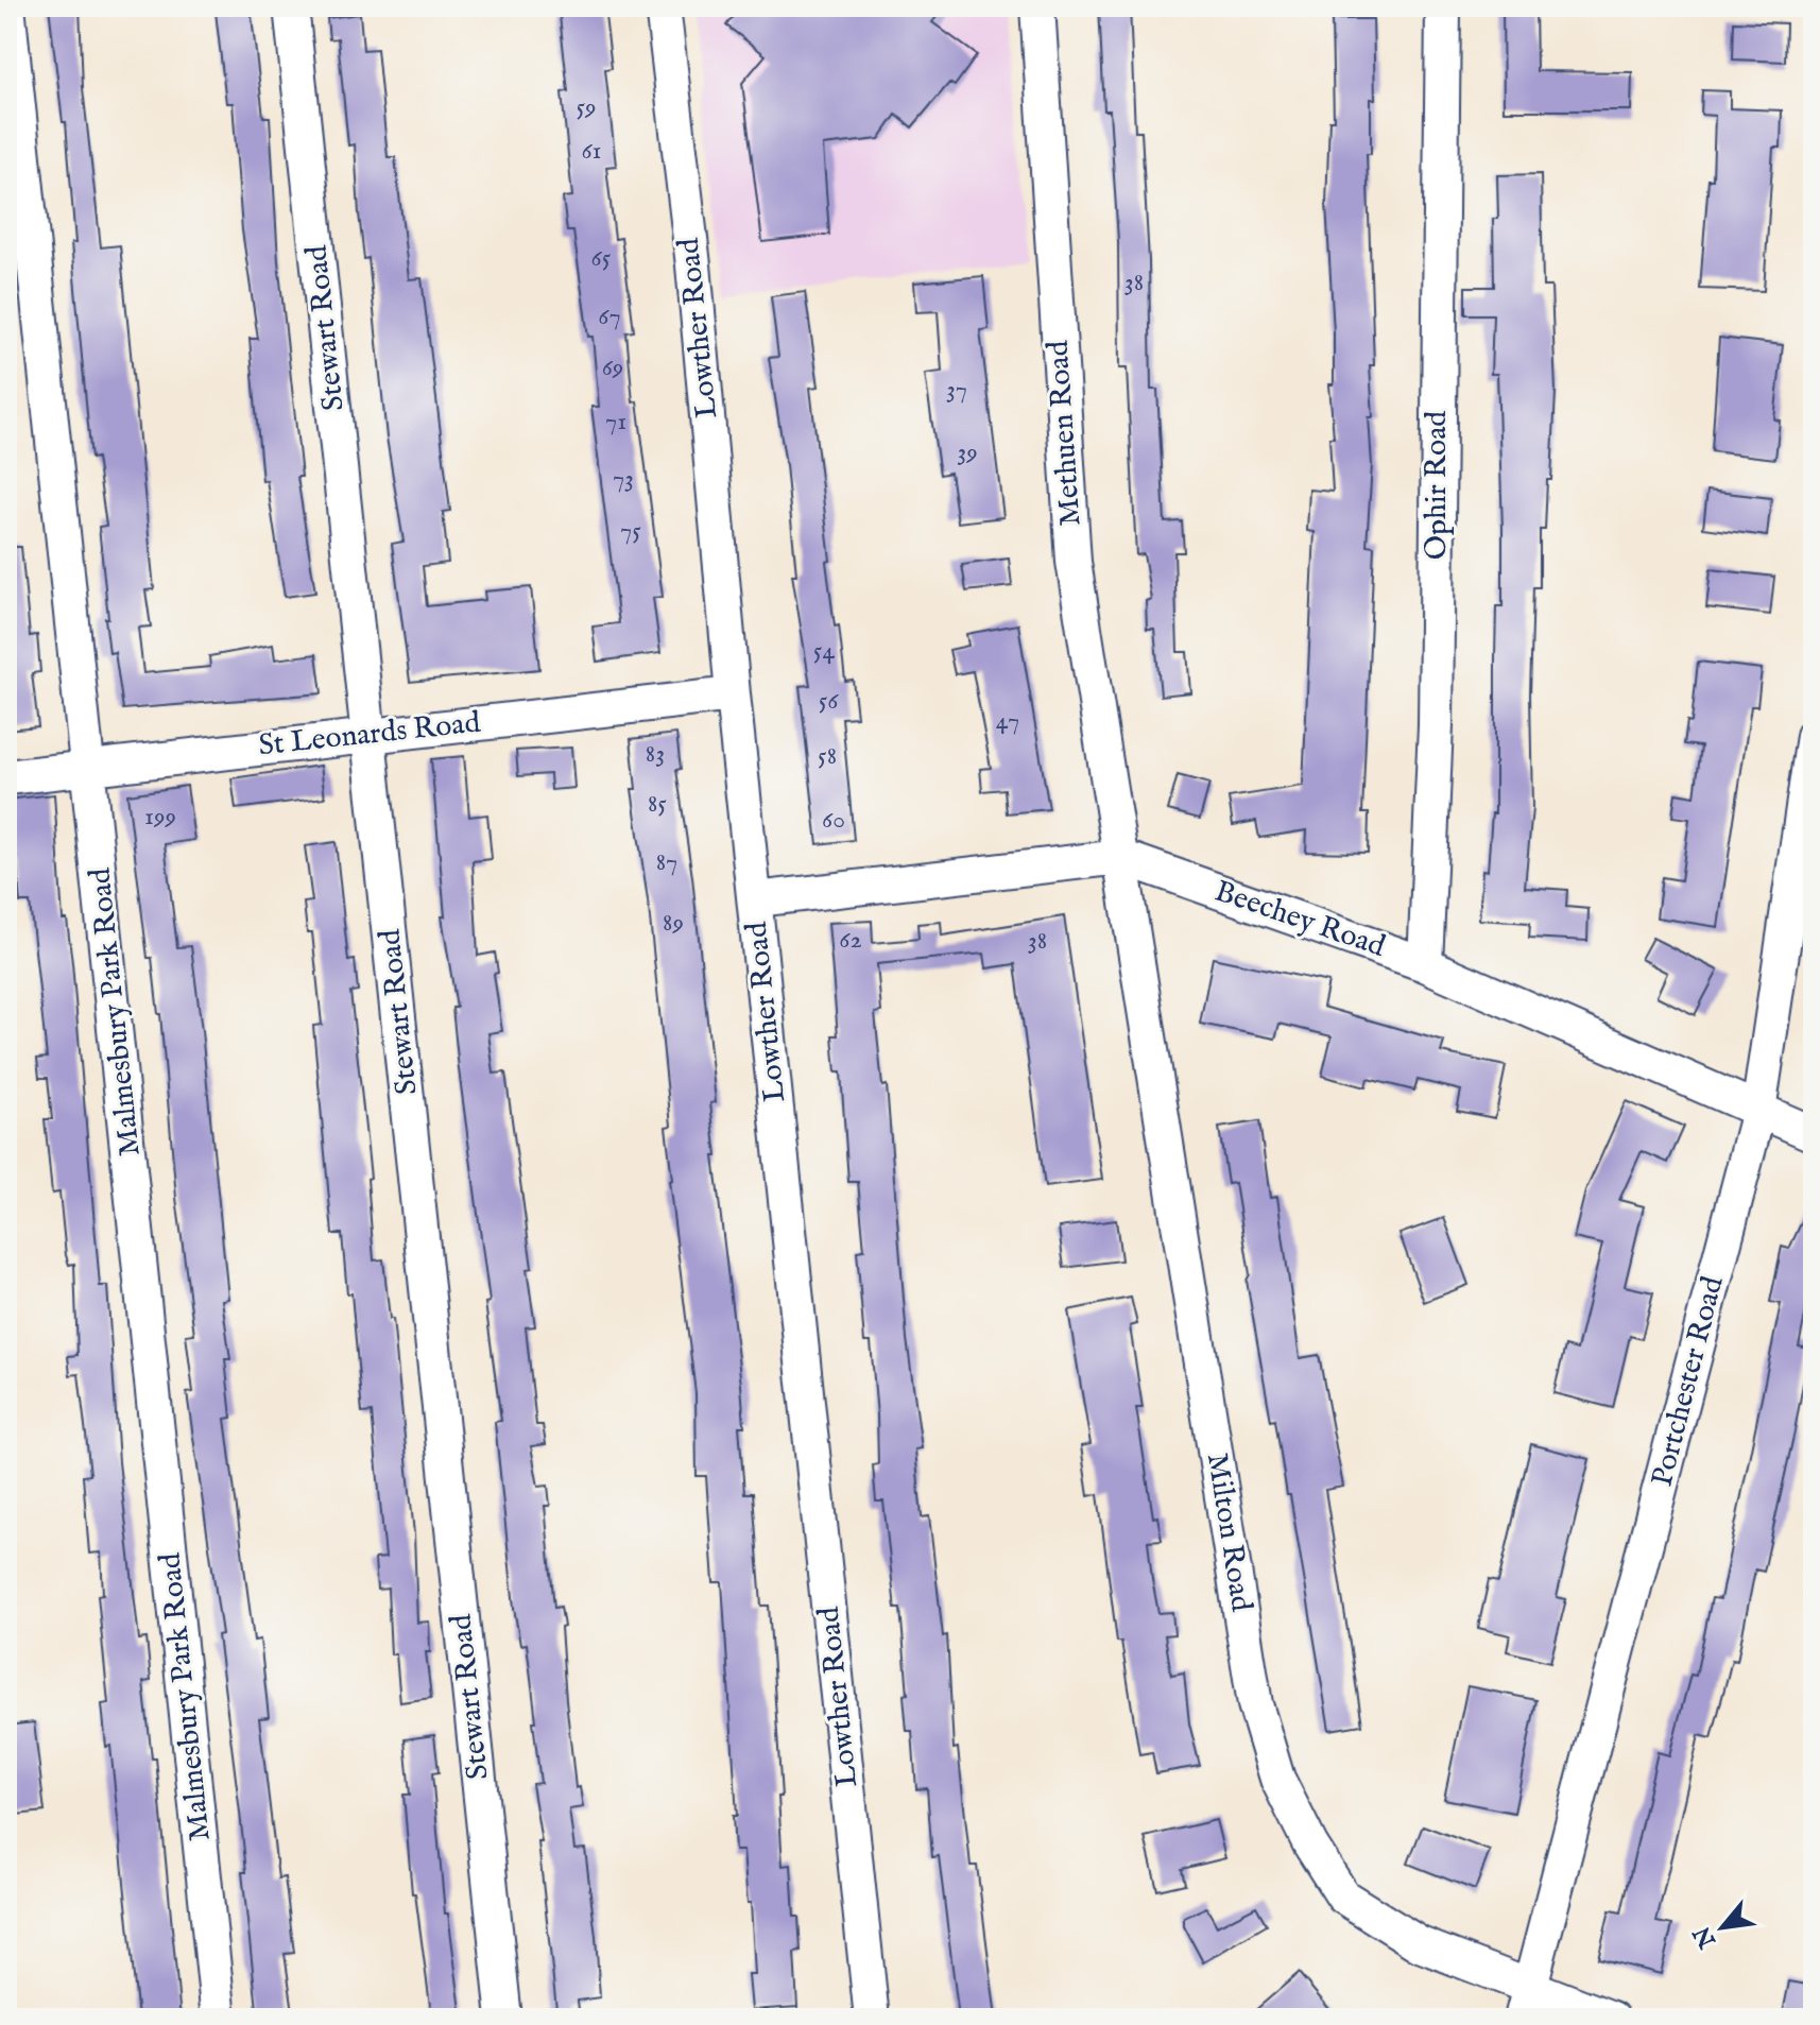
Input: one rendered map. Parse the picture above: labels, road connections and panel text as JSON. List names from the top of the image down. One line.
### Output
{"streets":{"street":["Stewart Road","Lowther Road","Methuen Road","Ophir Road","St Leonards Road","Beechey Road","Malmesbury Park Road","Portchester Road","Milton Road"]},"crossings":[["Stewart Road","St Leonards Road"],["Lowther Road","St Leonards Road"],["Lowther Road","Beechey Road"],["Methuen Road","Beechey Road"],["Methuen Road","Milton Road"],["Ophir Road","Beechey Road"],["St Leonards Road","Malmesbury Park Road"],["Beechey Road","Portchester Road"],["Beechey Road","Milton Road"],["Portchester Road","Milton Road"]],"house_numbers":["59","61","65","38","67","69","37","71","39","73","75","54","56","47","83","58","85","199","60","87","89","62","38"],"north":"bottom left"}
